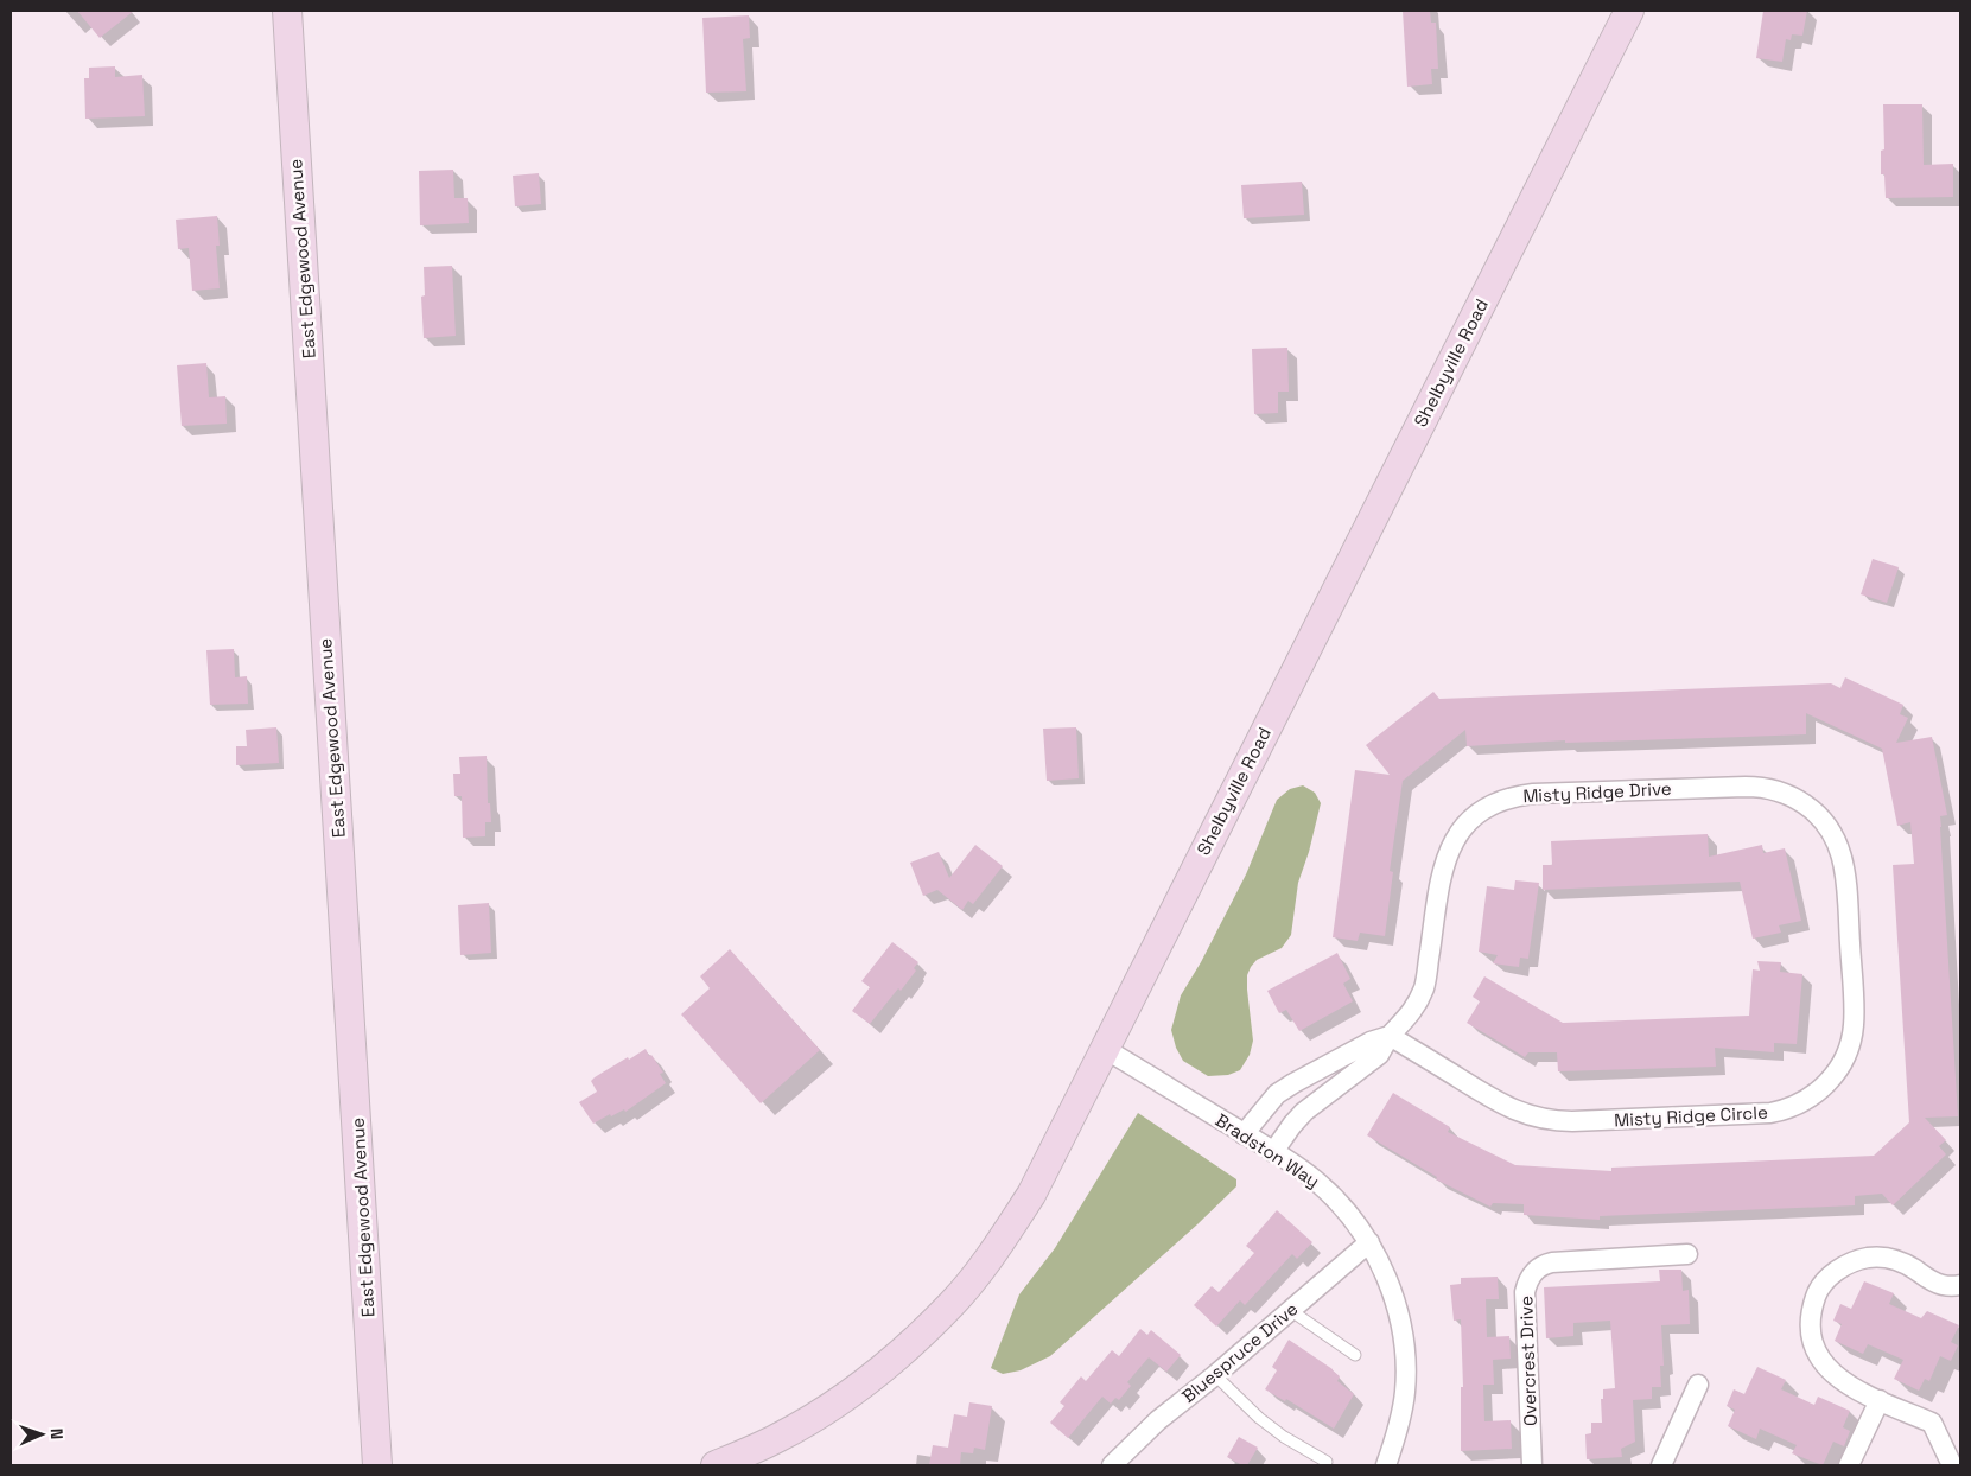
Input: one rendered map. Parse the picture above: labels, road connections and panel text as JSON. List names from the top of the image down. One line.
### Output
{"streets":{"main road":["East Edgewood Avenue","Shelbyville Road"],"street":["Misty Ridge Drive","Misty Ridge Circle","Bradston Way","Bluespruce Drive","Overcrest Drive"]},"crossings":[["Shelbyville Road","Bradston Way"],["Misty Ridge Drive","Misty Ridge Circle"],["Misty Ridge Drive","Bradston Way"],["Bradston Way","Bluespruce Drive"]],"north":"right"}
